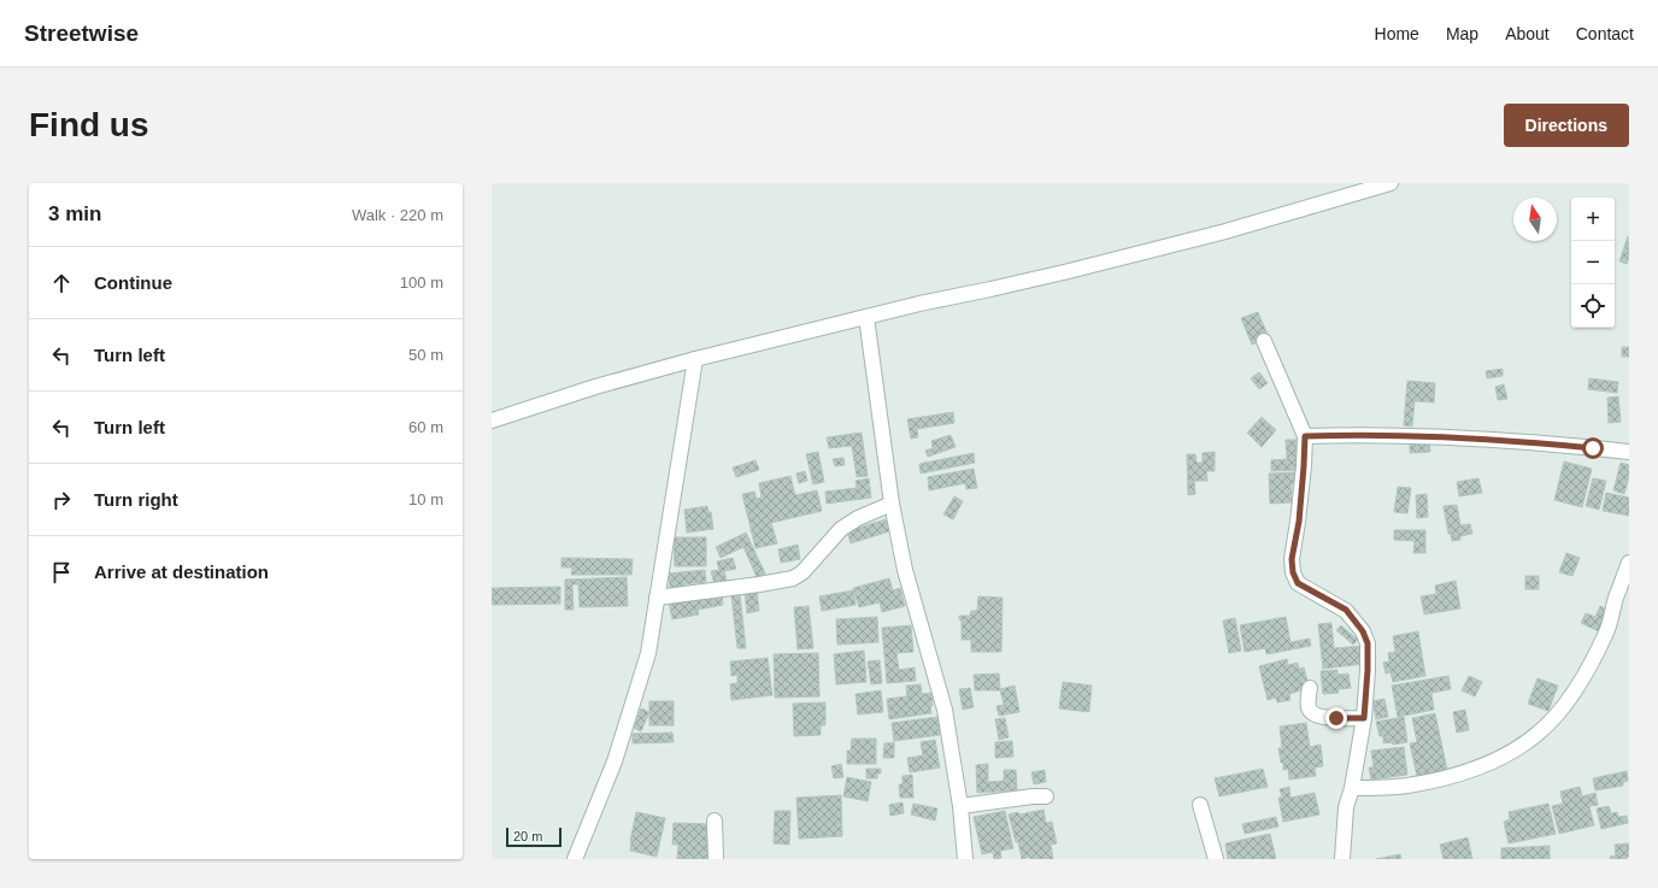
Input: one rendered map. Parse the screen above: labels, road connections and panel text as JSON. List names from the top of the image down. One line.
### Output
{"scale_bar":"20 m","north":"top","page":{"header":"Streetwise","nav":["Home","Map","About","Contact"],"buttons":"Directions","title":"Find us","heading":["3 min","Walk · 220 m"],"map_buttons":["+","−"],"list":[["Continue","100 m"],["Turn left","50 m"],["Turn left","60 m"],["Turn right","10 m"],"Arrive at destination"],"scale":"20 m"}}
